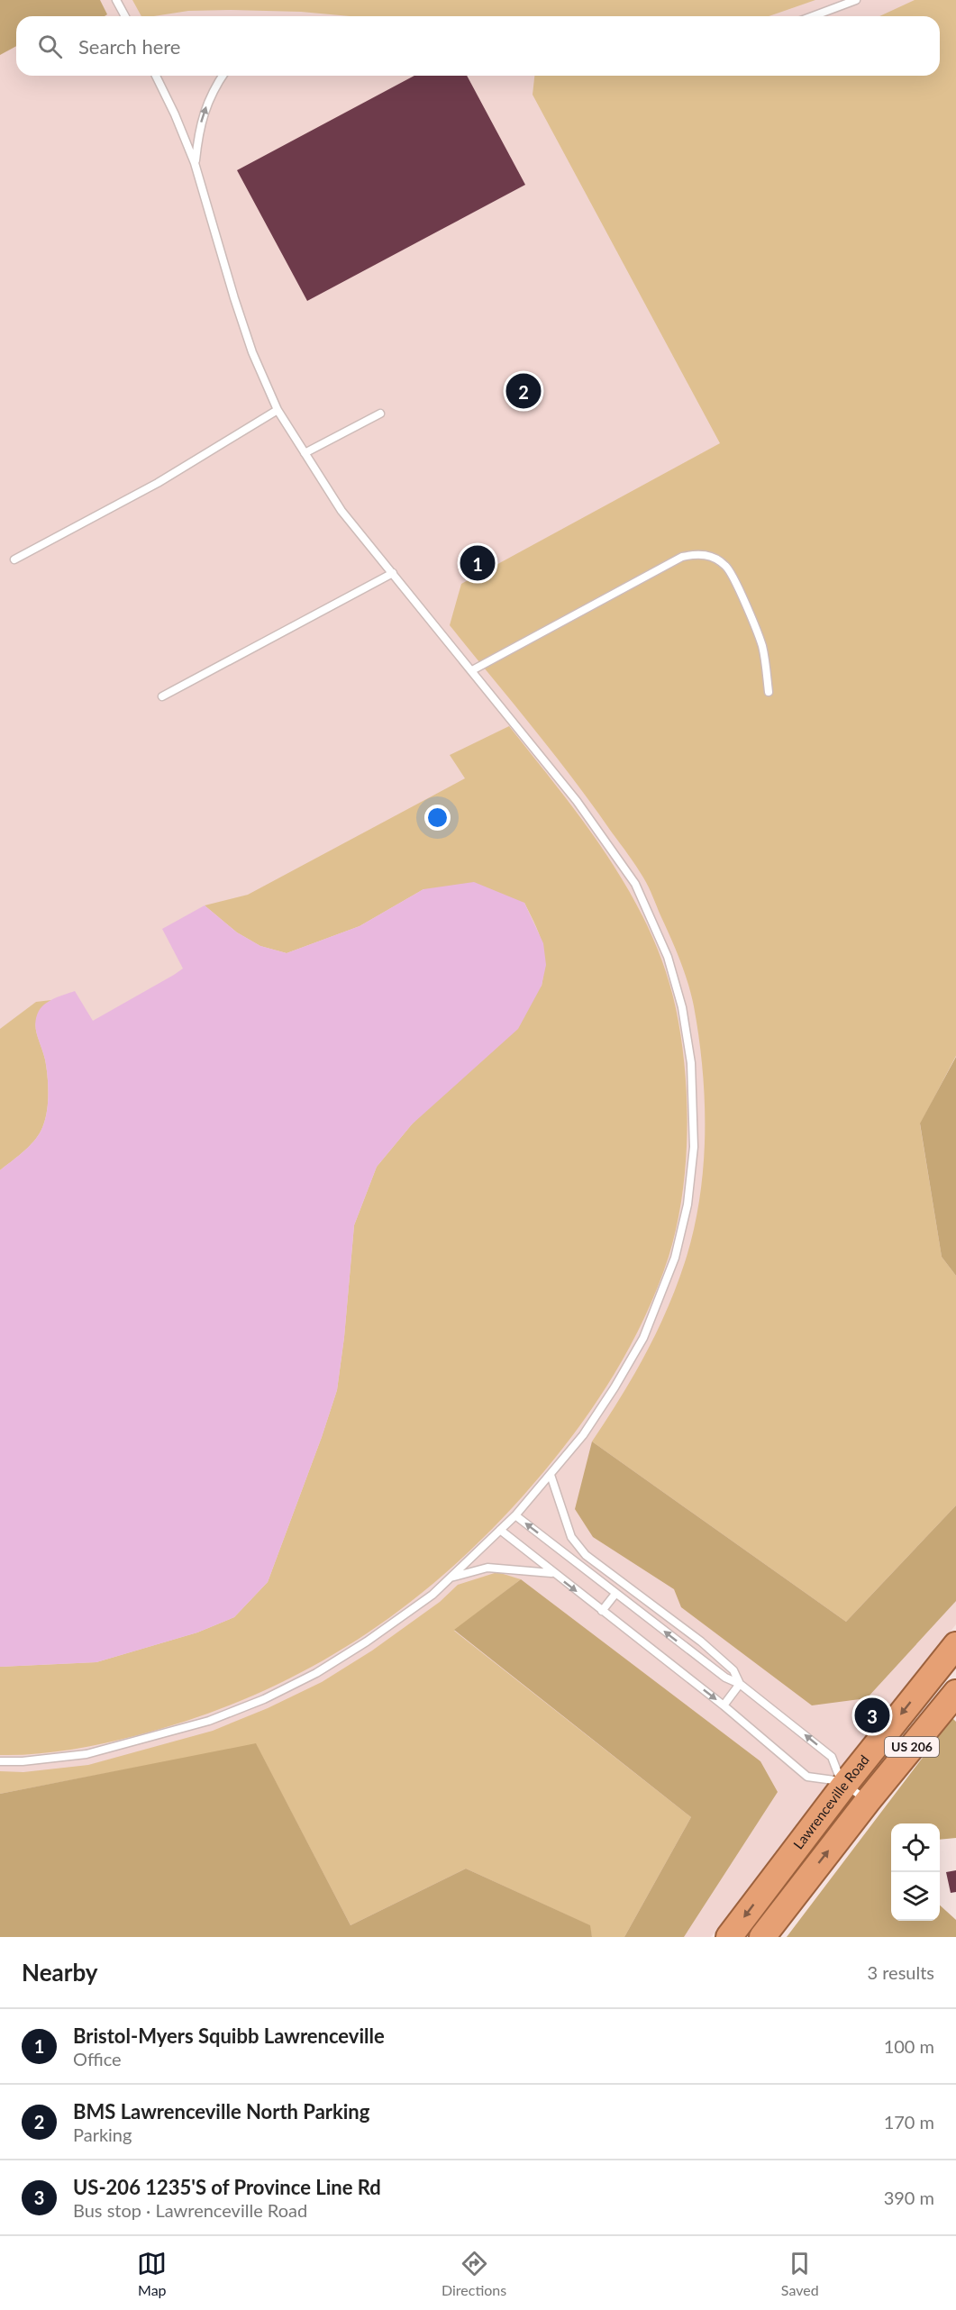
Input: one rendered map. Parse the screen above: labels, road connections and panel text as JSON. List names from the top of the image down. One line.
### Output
{"streets":{"highway":["US 206","Lawrenceville Road"]},"page":{"search":"Search here","pins":["2","1","3"],"heading":["Nearby","3 results"],"list":[{"mark":"1","name":"Bristol-Myers Squibb Lawrenceville","note":"Office","value":"100 m"},{"mark":"2","name":"BMS Lawrenceville North Parking","note":"Parking","value":"170 m"},{"mark":"3","name":"US-206 1235'S of Province Line Rd","note":"Bus stop · Lawrenceville Road","value":"390 m"}],"nav":["Map","Directions","Saved"]}}
